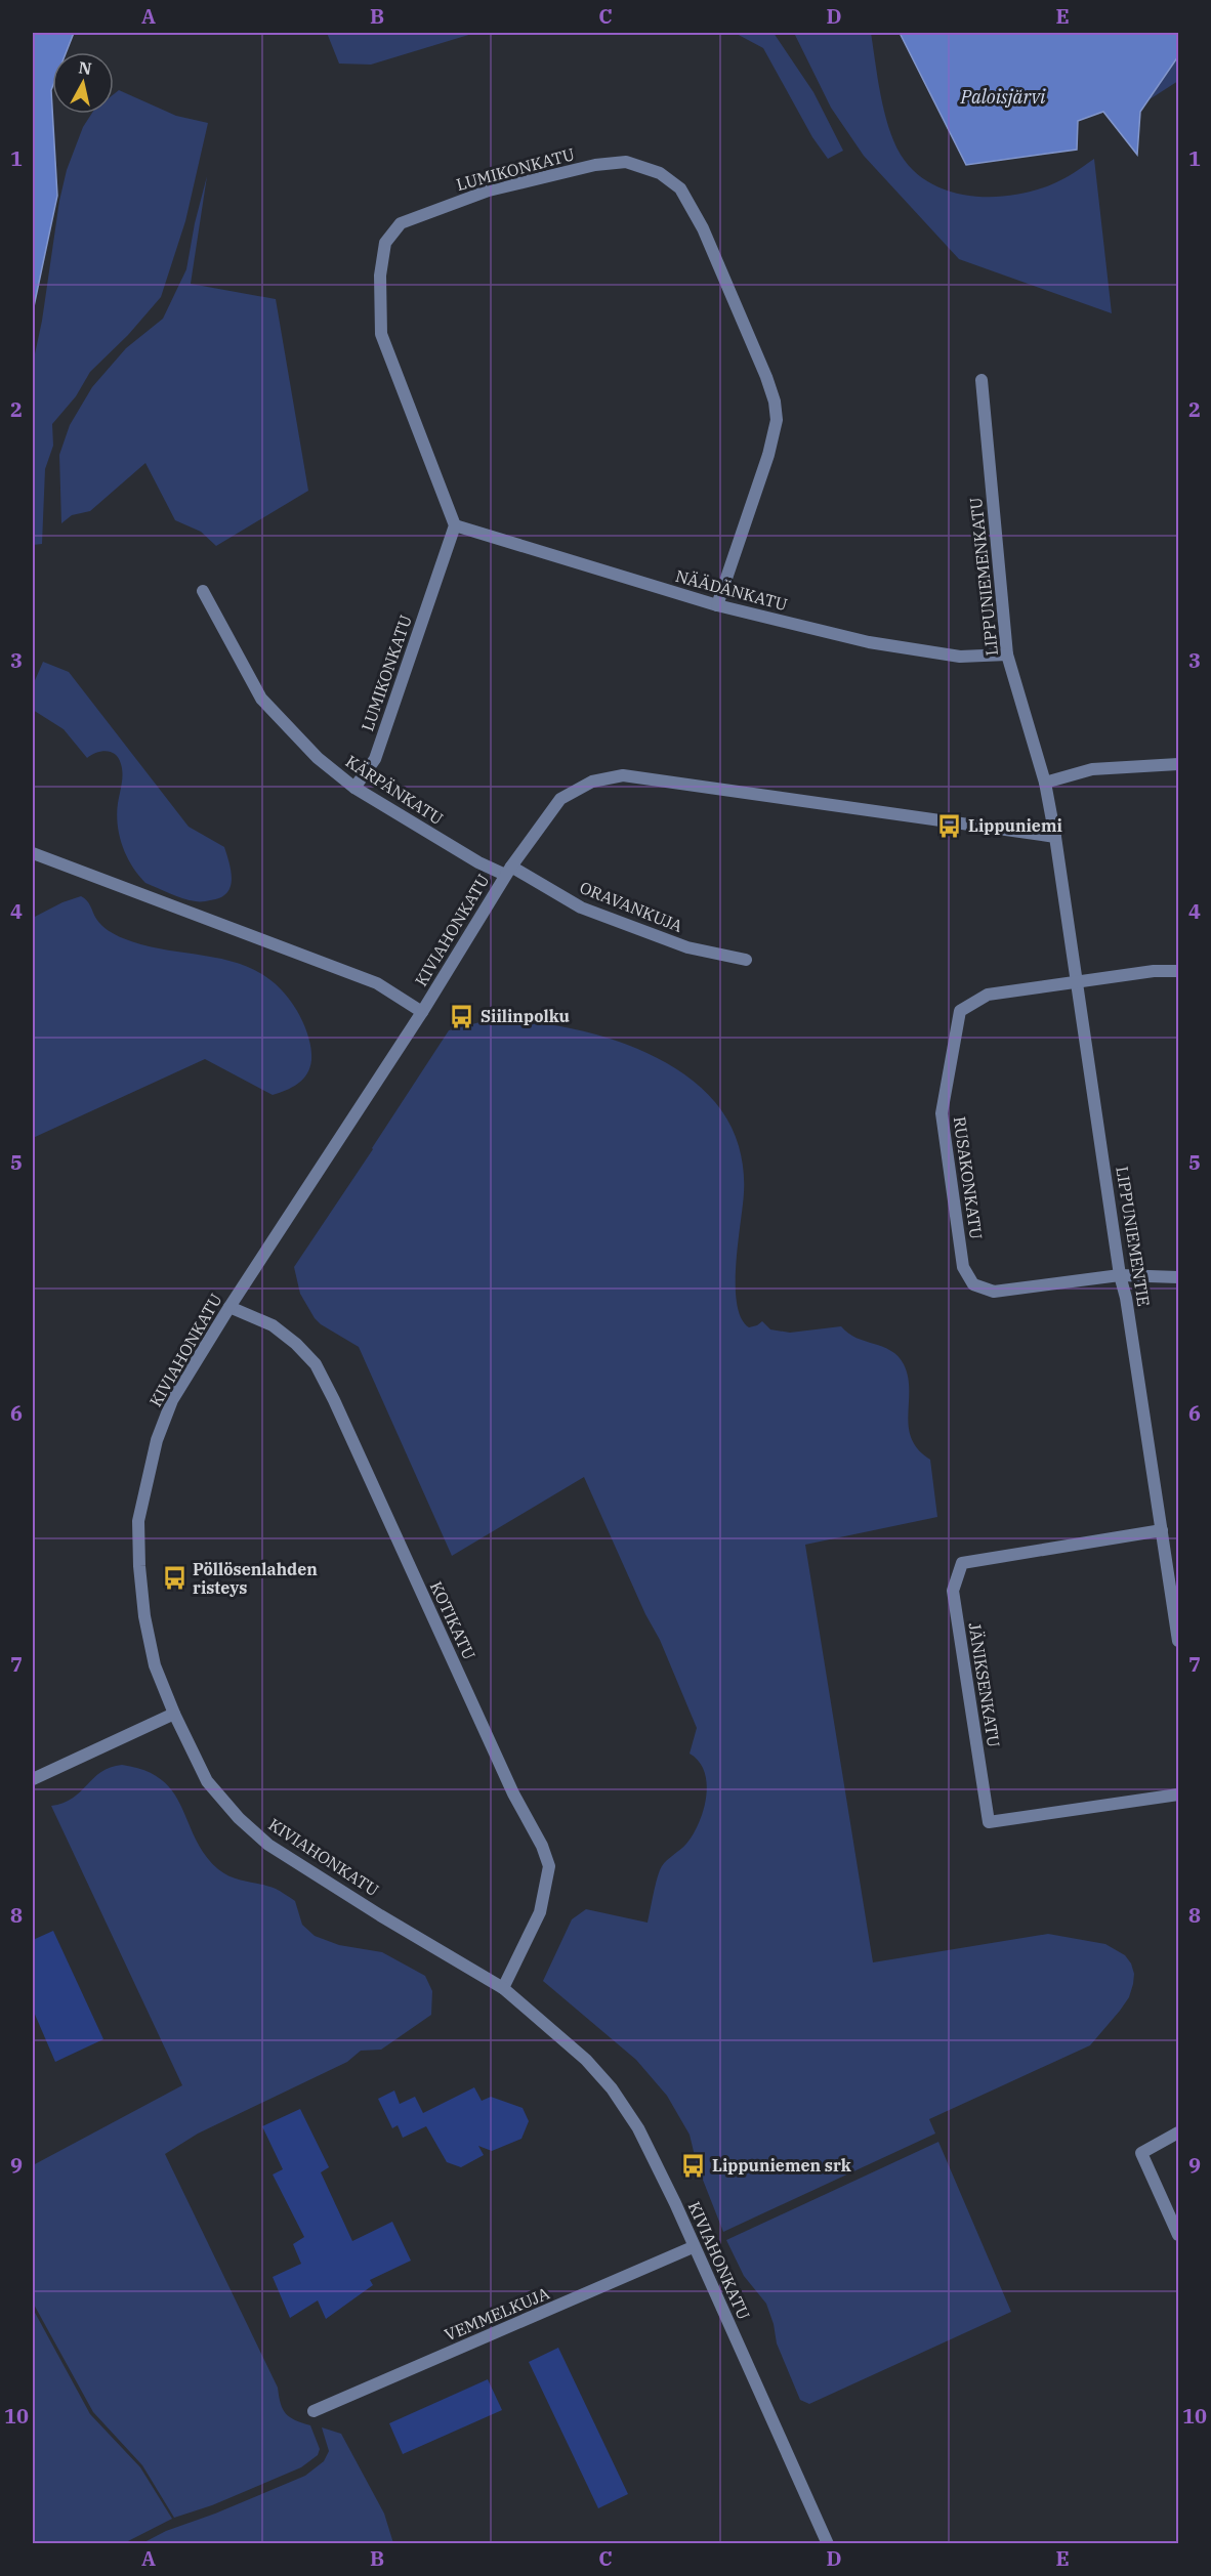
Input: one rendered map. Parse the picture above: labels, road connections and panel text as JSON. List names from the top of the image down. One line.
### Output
{"streets":{"street":["LUMIKONKATU","LIPPUNIEMENKATU","NÄÄDÄNKATU","KÄRPÄNKATU","ORAVANKUJA","KIVIAHONKATU","RUSAKONKATU","LIPPUNIEMENTIE","KOTIKATU","JÄNIKSENKATU","VEMMELKUJA"]},"crossings":[["LUMIKONKATU","NÄÄDÄNKATU"],["LUMIKONKATU","KÄRPÄNKATU"],["LIPPUNIEMENKATU","NÄÄDÄNKATU"],["LIPPUNIEMENKATU","KIVIAHONKATU"],["LIPPUNIEMENKATU","LIPPUNIEMENTIE"],["KÄRPÄNKATU","ORAVANKUJA"],["KÄRPÄNKATU","KIVIAHONKATU"],["ORAVANKUJA","KIVIAHONKATU"],["KIVIAHONKATU","LIPPUNIEMENTIE"],["KIVIAHONKATU","KOTIKATU"],["KIVIAHONKATU","VEMMELKUJA"],["RUSAKONKATU","LIPPUNIEMENTIE"],["LIPPUNIEMENTIE","JÄNIKSENKATU"]],"water":["Paloisjärvi"],"places":{"bus stop":["Lippuniemi","Siilinpolku","Pöllösenlahden risteys","Lippuniemen srk"]},"north":"top","grid":{"columns":["A","B","C","D","E"],"rows":["1","2","3","4","5","6","7","8","9","10"]}}
